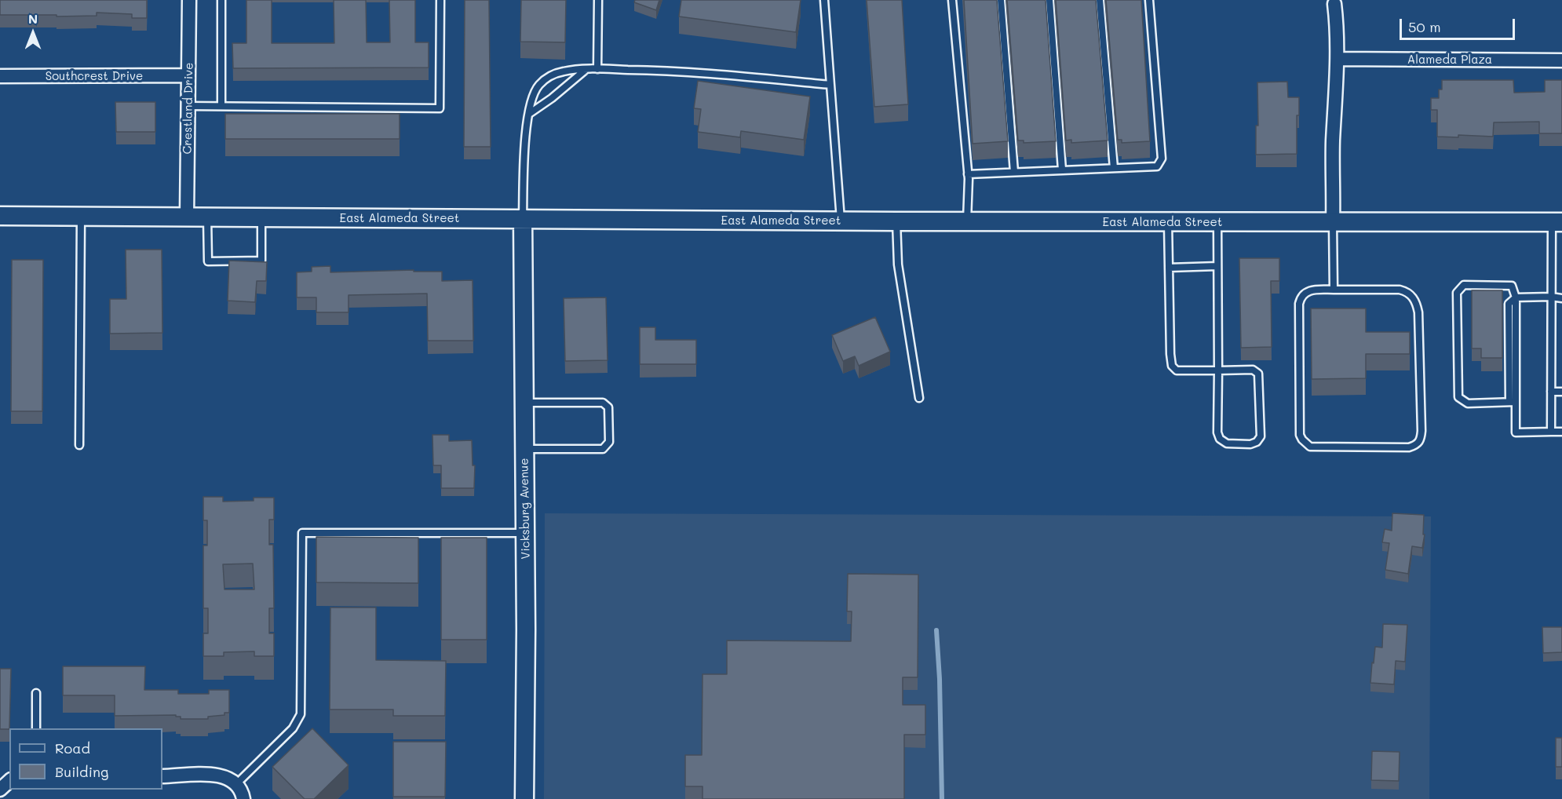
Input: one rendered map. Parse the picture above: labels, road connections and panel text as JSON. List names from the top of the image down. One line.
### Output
{"streets":{"street":["Alameda Plaza","Southcrest Drive","Crestland Drive","East Alameda Street","Vicksburg Avenue"]},"crossings":[["Southcrest Drive","Crestland Drive"],["Crestland Drive","East Alameda Street"],["East Alameda Street","Vicksburg Avenue"]],"legend":["Road","Building"],"scale_bar":"50 m","north":"top"}
